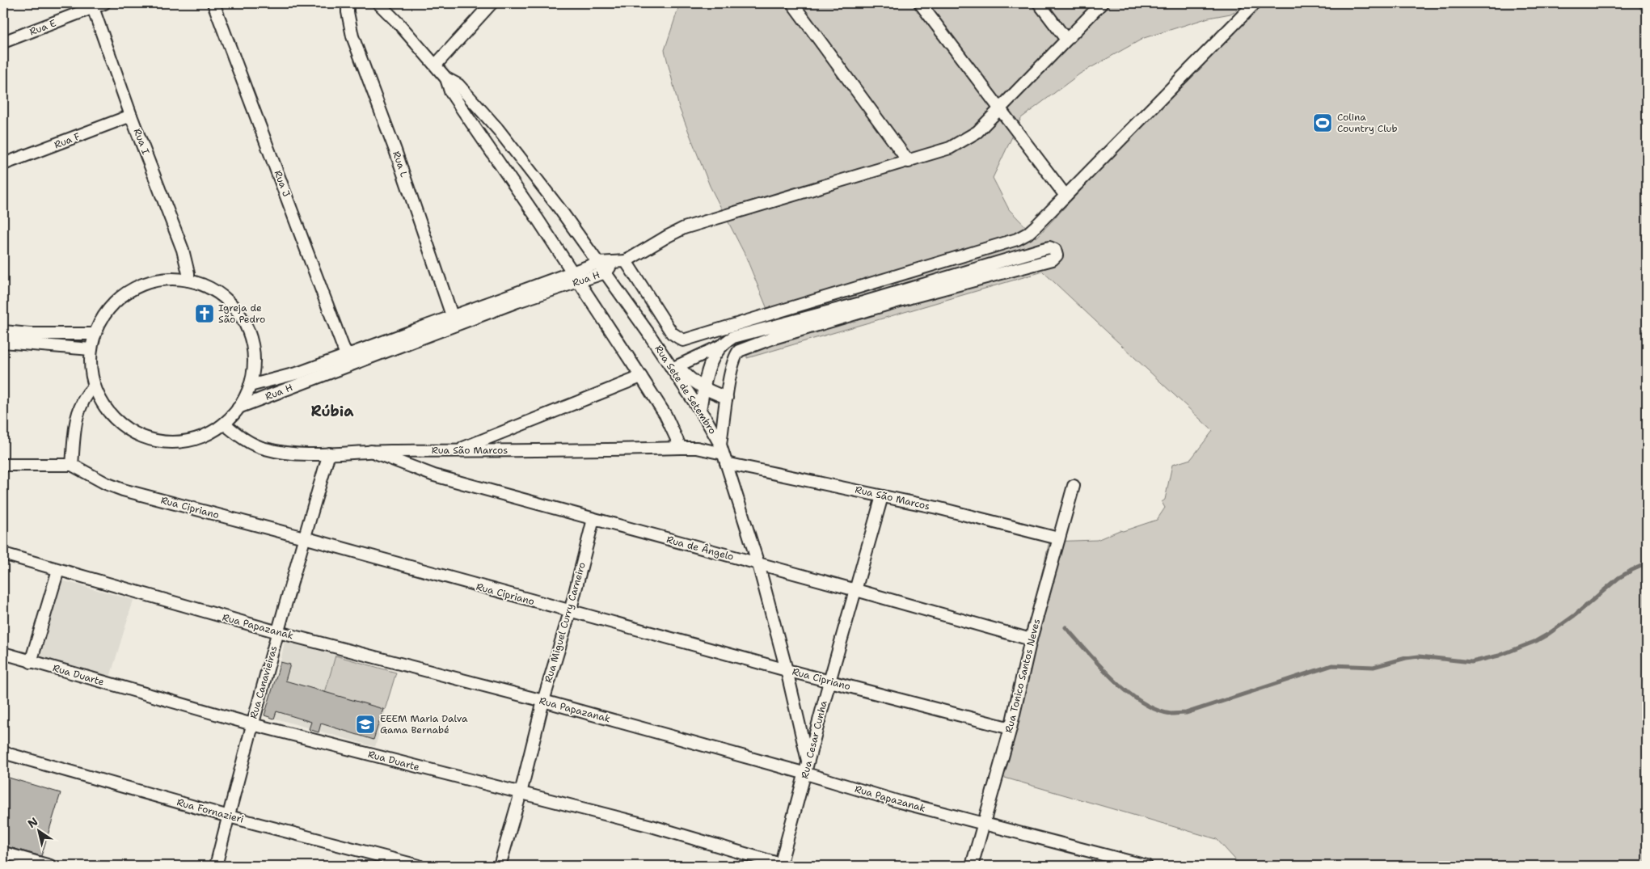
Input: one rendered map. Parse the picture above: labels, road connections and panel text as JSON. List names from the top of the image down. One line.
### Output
{"streets":{"street":["Rua E","Rua F","Rua I","Rua L","Rua J","Rua H","Rua Sete de Setembro","Rua São Marcos","Rua Cipriano","Rua de Ângelo","Rua Miguel Curry Carneiro","Rua Papazanak","Rua Duarte","Rua Tonico Santos Neves","Rua Canavieiras","Rua Cesar Cunha","Rua Fornazieri"]},"crossings":[["Rua E","Rua I"],["Rua F","Rua I"],["Rua L","Rua H"],["Rua J","Rua H"],["Rua H","Rua Sete de Setembro"],["Rua Sete de Setembro","Rua São Marcos"],["Rua Sete de Setembro","Rua Cipriano"],["Rua Sete de Setembro","Rua de Ângelo"],["Rua Sete de Setembro","Rua Cesar Cunha"],["Rua São Marcos","Rua de Ângelo"],["Rua São Marcos","Rua Tonico Santos Neves"],["Rua São Marcos","Rua Canavieiras"],["Rua São Marcos","Rua Cesar Cunha"],["Rua Cipriano","Rua Miguel Curry Carneiro"],["Rua Cipriano","Rua Tonico Santos Neves"],["Rua Cipriano","Rua Canavieiras"],["Rua Cipriano","Rua Cesar Cunha"],["Rua de Ângelo","Rua Miguel Curry Carneiro"],["Rua de Ângelo","Rua Tonico Santos Neves"],["Rua de Ângelo","Rua Cesar Cunha"],["Rua Miguel Curry Carneiro","Rua Papazanak"],["Rua Miguel Curry Carneiro","Rua Duarte"],["Rua Papazanak","Rua Tonico Santos Neves"],["Rua Papazanak","Rua Canavieiras"],["Rua Papazanak","Rua Cesar Cunha"],["Rua Duarte","Rua Canavieiras"],["Rua Duarte","Rua Cesar Cunha"],["Rua Canavieiras","Rua Fornazieri"]],"districts":["Rúbia"],"places":{"sports":["Colina Country Club"],"church":["Igreja de São Pedro"],"school or university":["EEEM Maria Dalva Gama Bernabé"]},"north":"top left"}
